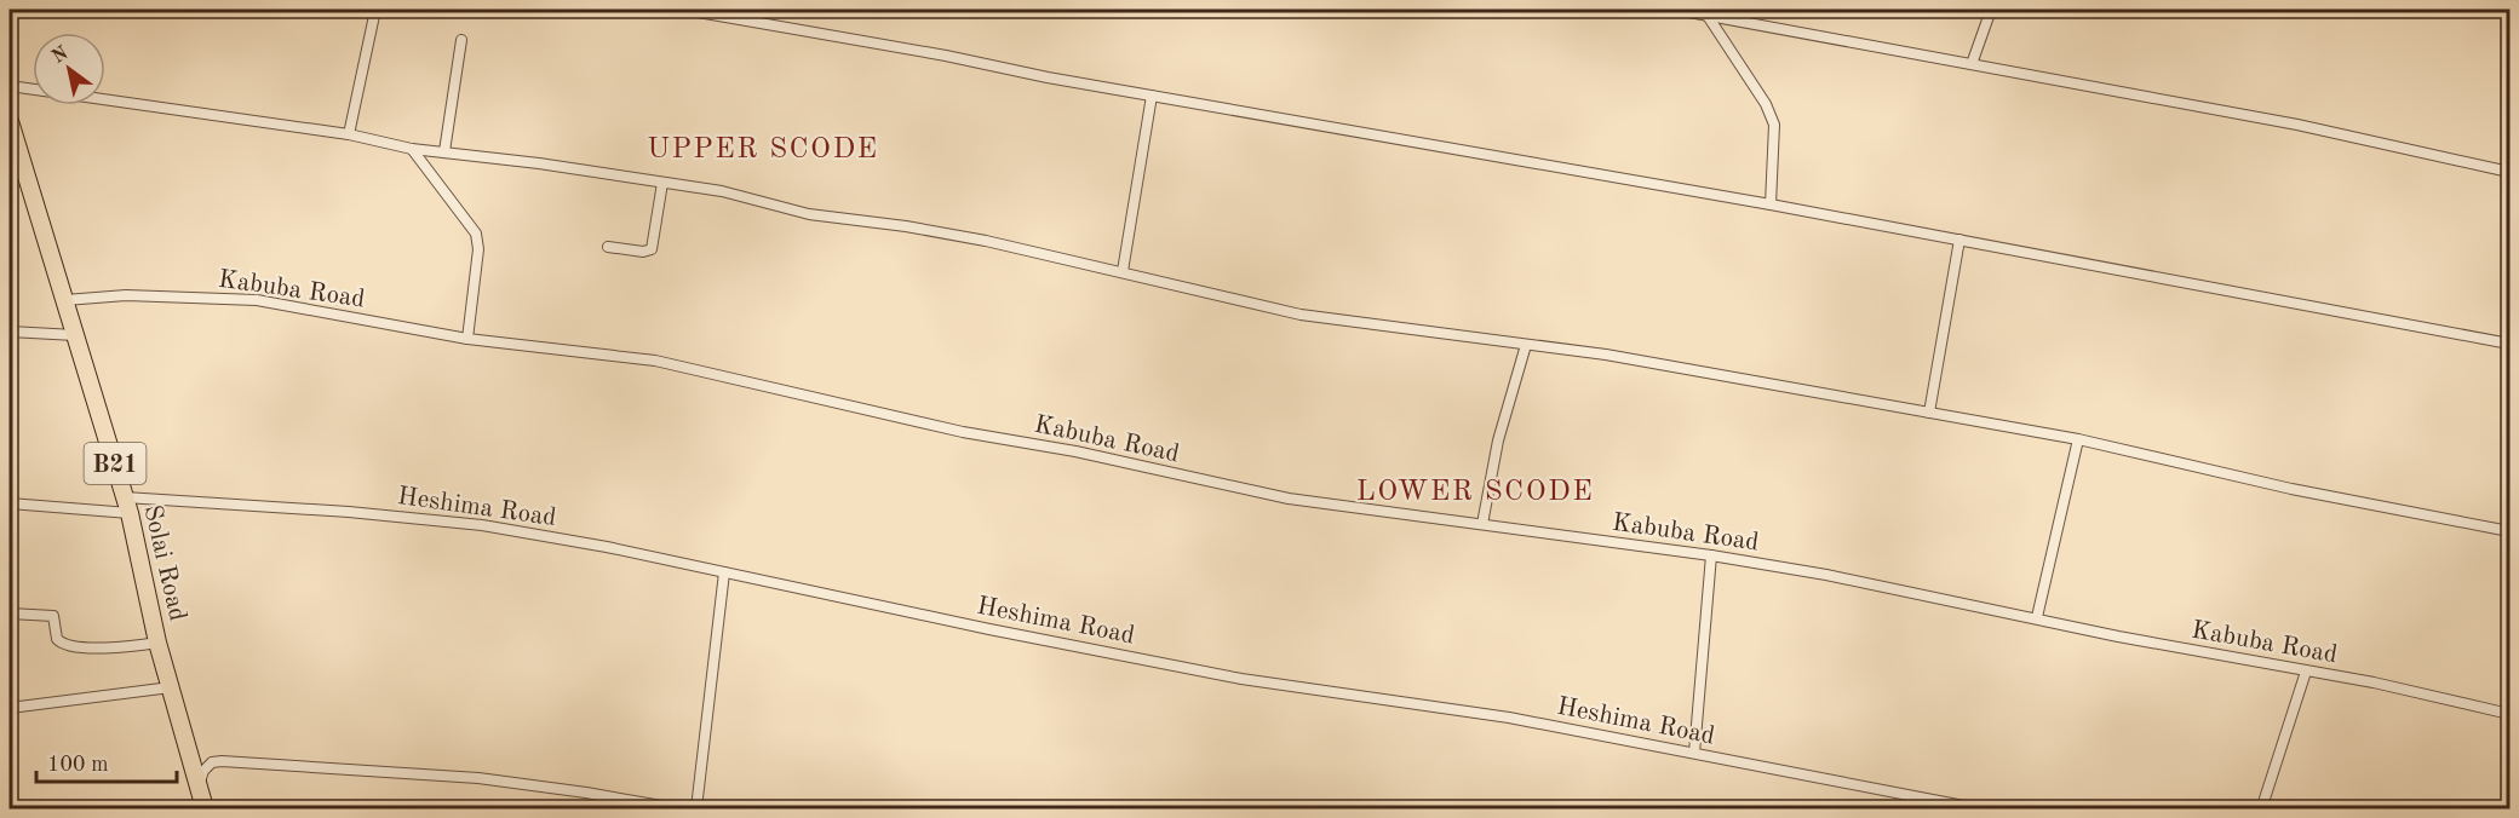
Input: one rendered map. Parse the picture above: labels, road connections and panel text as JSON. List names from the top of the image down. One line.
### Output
{"streets":{"highway":["B21","Solai Road"],"street":["Kabuba Road","Heshima Road"]},"crossings":[["Kabuba Road","Solai Road"],["Heshima Road","Solai Road"]],"districts":["UPPER SCODE","LOWER SCODE"],"scale_bar":"100 m","north":"top left"}
